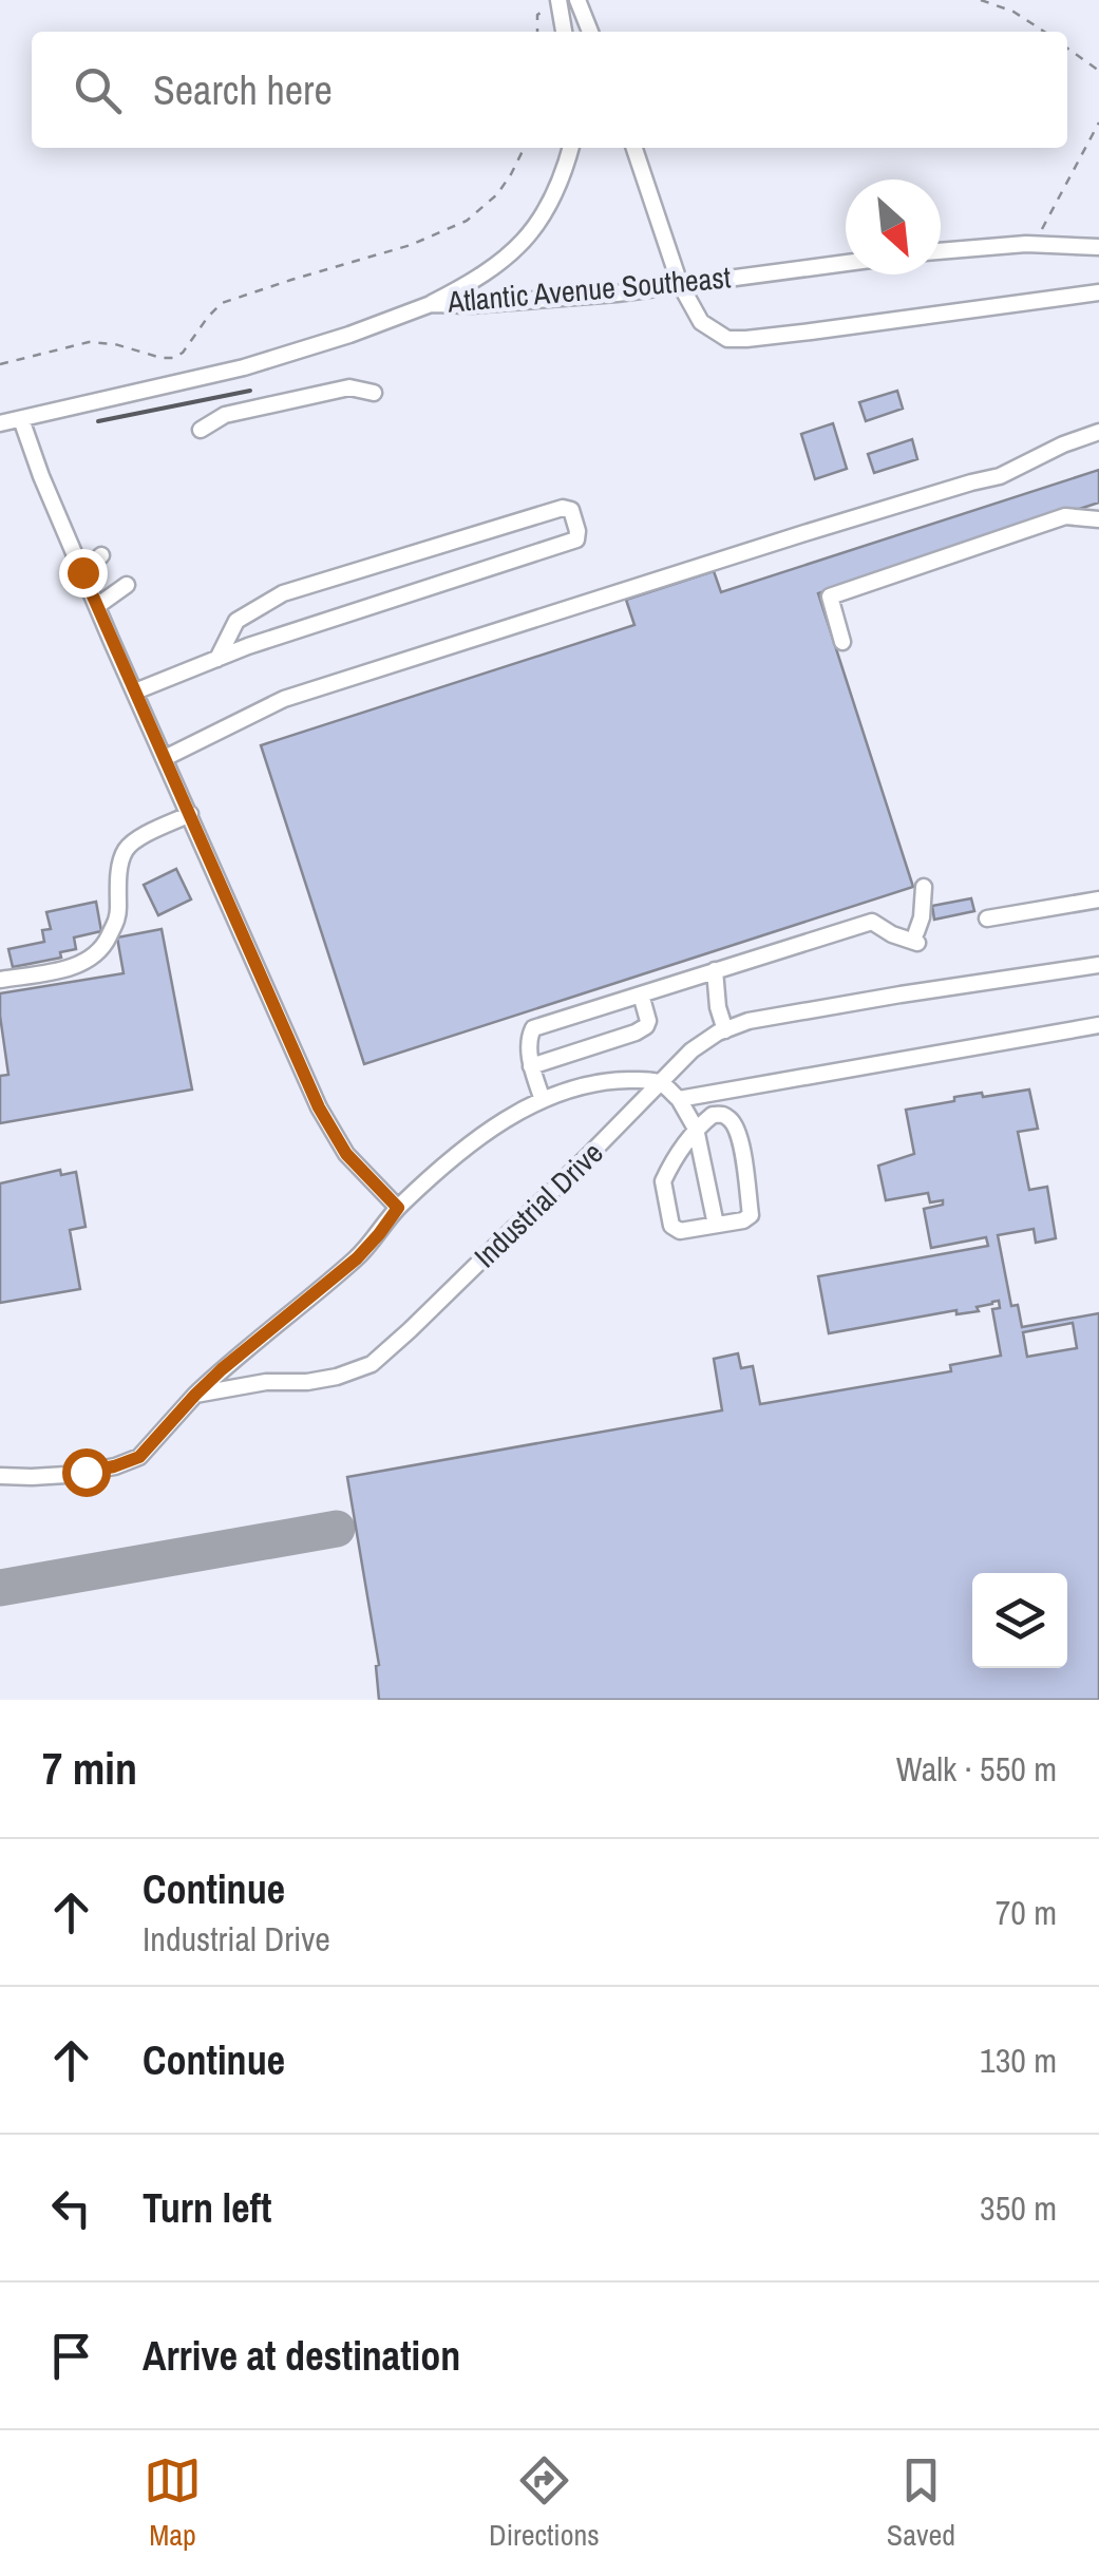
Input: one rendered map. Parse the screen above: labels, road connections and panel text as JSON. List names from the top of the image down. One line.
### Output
{"streets":{"street":["Atlantic Avenue Southeast","Industrial Drive"]},"north":"bottom right","page":{"search":"Search here","heading":["7 min","Walk · 550 m"],"list":[["Continue","Industrial Drive","70 m"],["Continue","130 m"],["Turn left","350 m"],"Arrive at destination"],"nav":["Map","Directions","Saved"]}}
